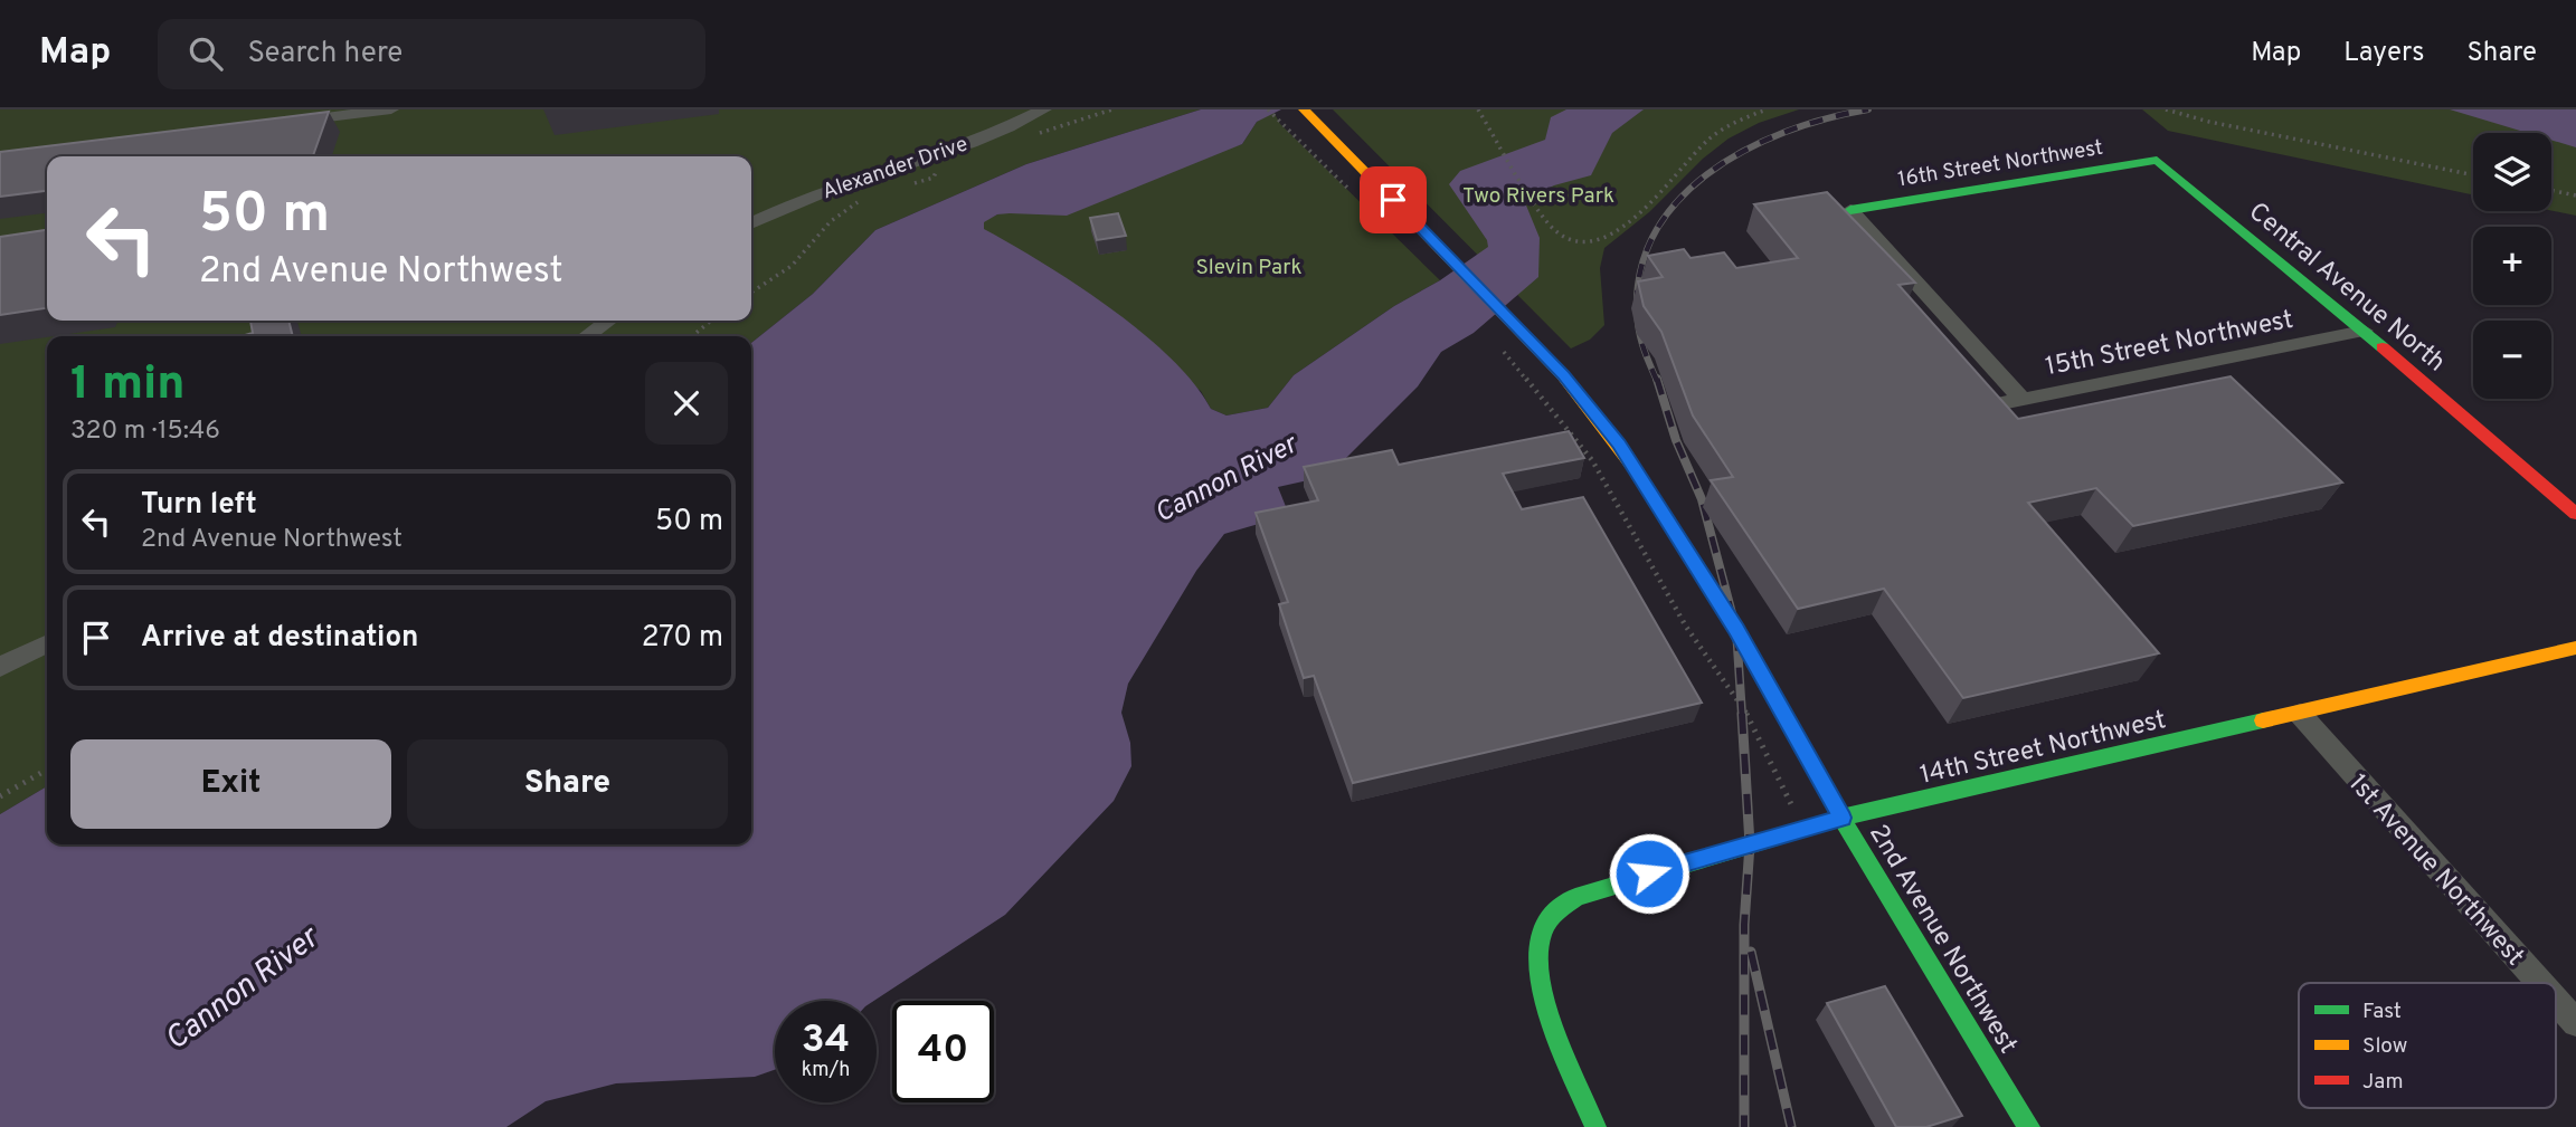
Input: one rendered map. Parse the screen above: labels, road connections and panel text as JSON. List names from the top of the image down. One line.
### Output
{"streets":{"street":["16th Street Northwest","Alexander Drive","Central Avenue North","15th Street Northwest","14th Street Northwest","1st Avenue Northwest","2nd Avenue Northwest"]},"crossings":[["16th Street Northwest","Central Avenue North"],["Central Avenue North","15th Street Northwest"],["14th Street Northwest","1st Avenue Northwest"],["14th Street Northwest","2nd Avenue Northwest"]],"water":["Cannon River"],"parks":["Two Rivers Park","Slevin Park"],"legend":["Fast","Slow","Jam"],"page":{"header":"Map","search":"Search here","nav":["Map","Layers","Share"],"map_buttons":["+","−"],"turn":["50 m","2nd Avenue Northwest"],"heading":["1 min","320 m · 15:46"],"list":[{"name":"Turn left","note":"2nd Avenue Northwest","value":"50 m"},{"name":"Arrive at destination","value":"270 m"}],"buttons":["Exit","Share"],"speed":"34 km/h","limit":"40"}}
